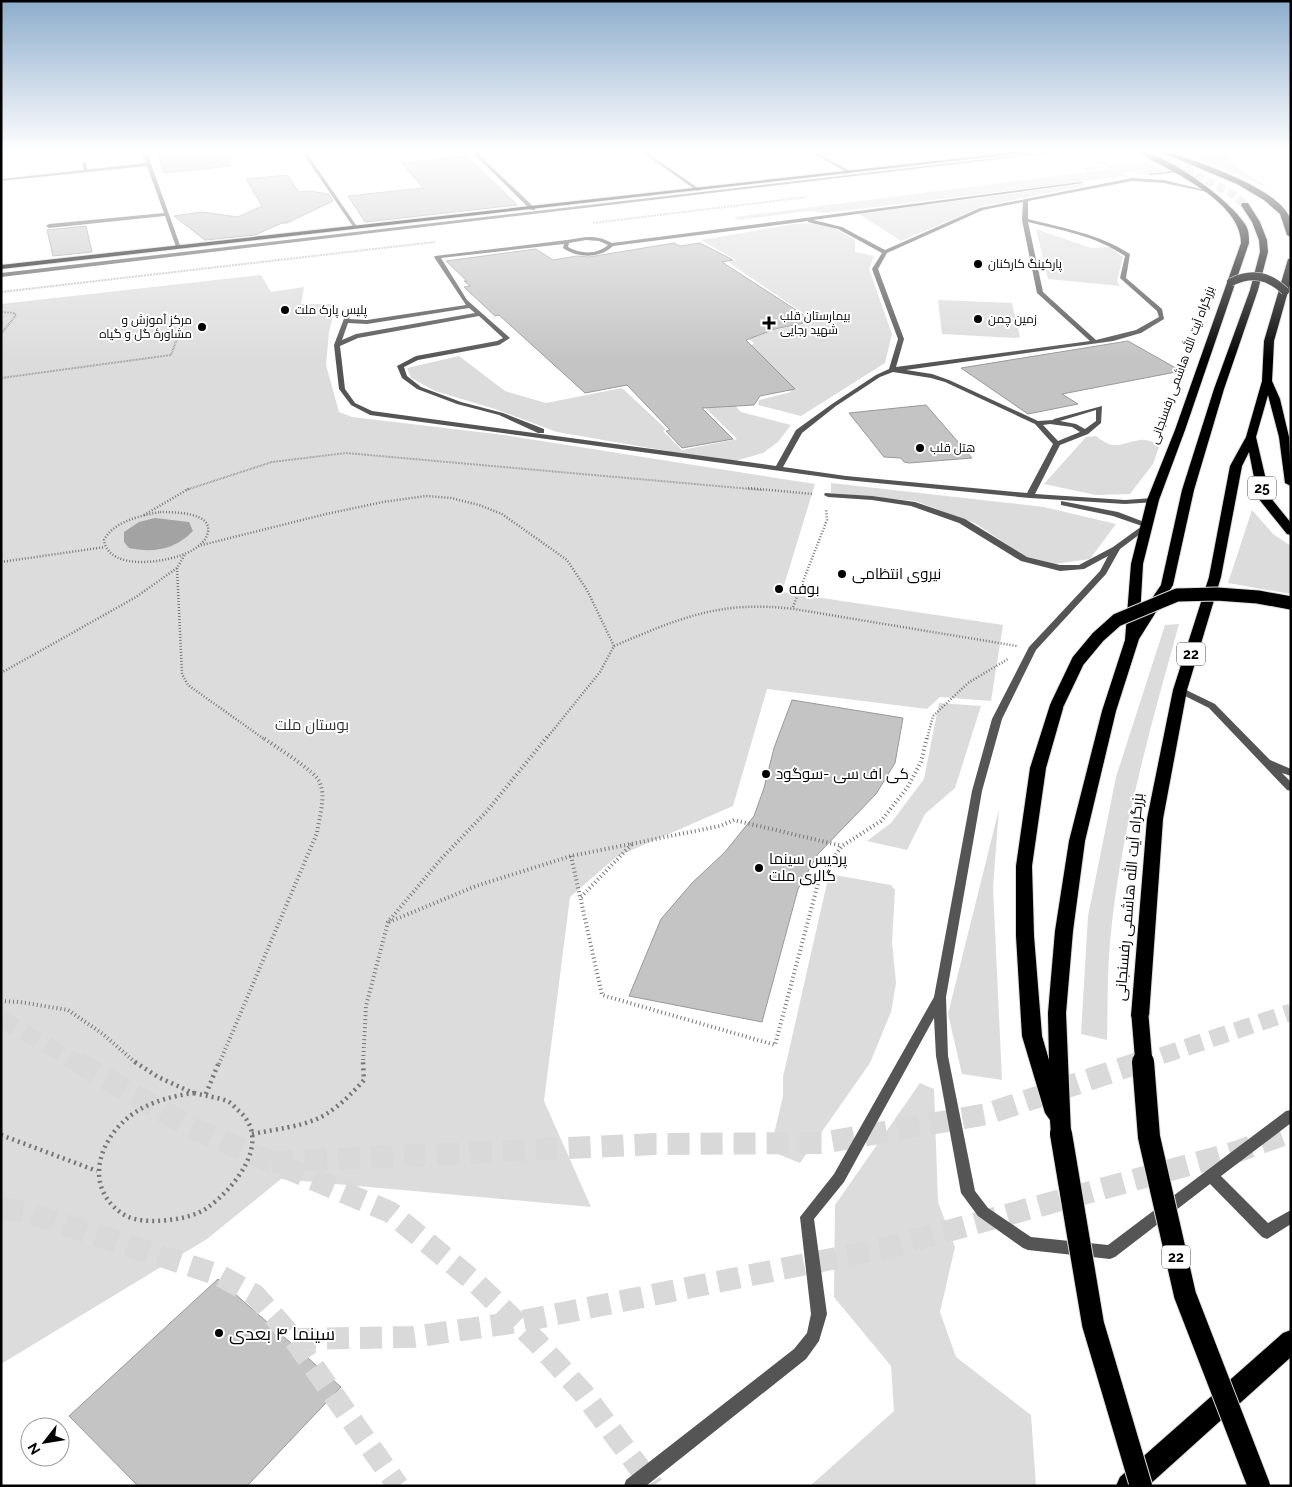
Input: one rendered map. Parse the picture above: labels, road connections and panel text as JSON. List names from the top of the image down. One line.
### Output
{"streets":{"highway":["بزرگراه آیت الله هاشمی رفسنجانی","25","22"]},"crossings":[["بزرگراه آیت الله هاشمی رفسنجانی","25"]],"parks":["بوستان ملت"],"places":{"other":["پارکینگ کارکنان","پلیس پارک ملت","زمین چمن","مرکز آموزش و مشاورهٔ گل و گیاه","هتل قلب","نیروی انتظامی","بوفه","کی اف سی -سوگود","پردیس سینما گالری ملت","سینما ۴ بعدی"],"health":["بیمارستان قلب شهید رجایی"]},"north":"bottom left"}
